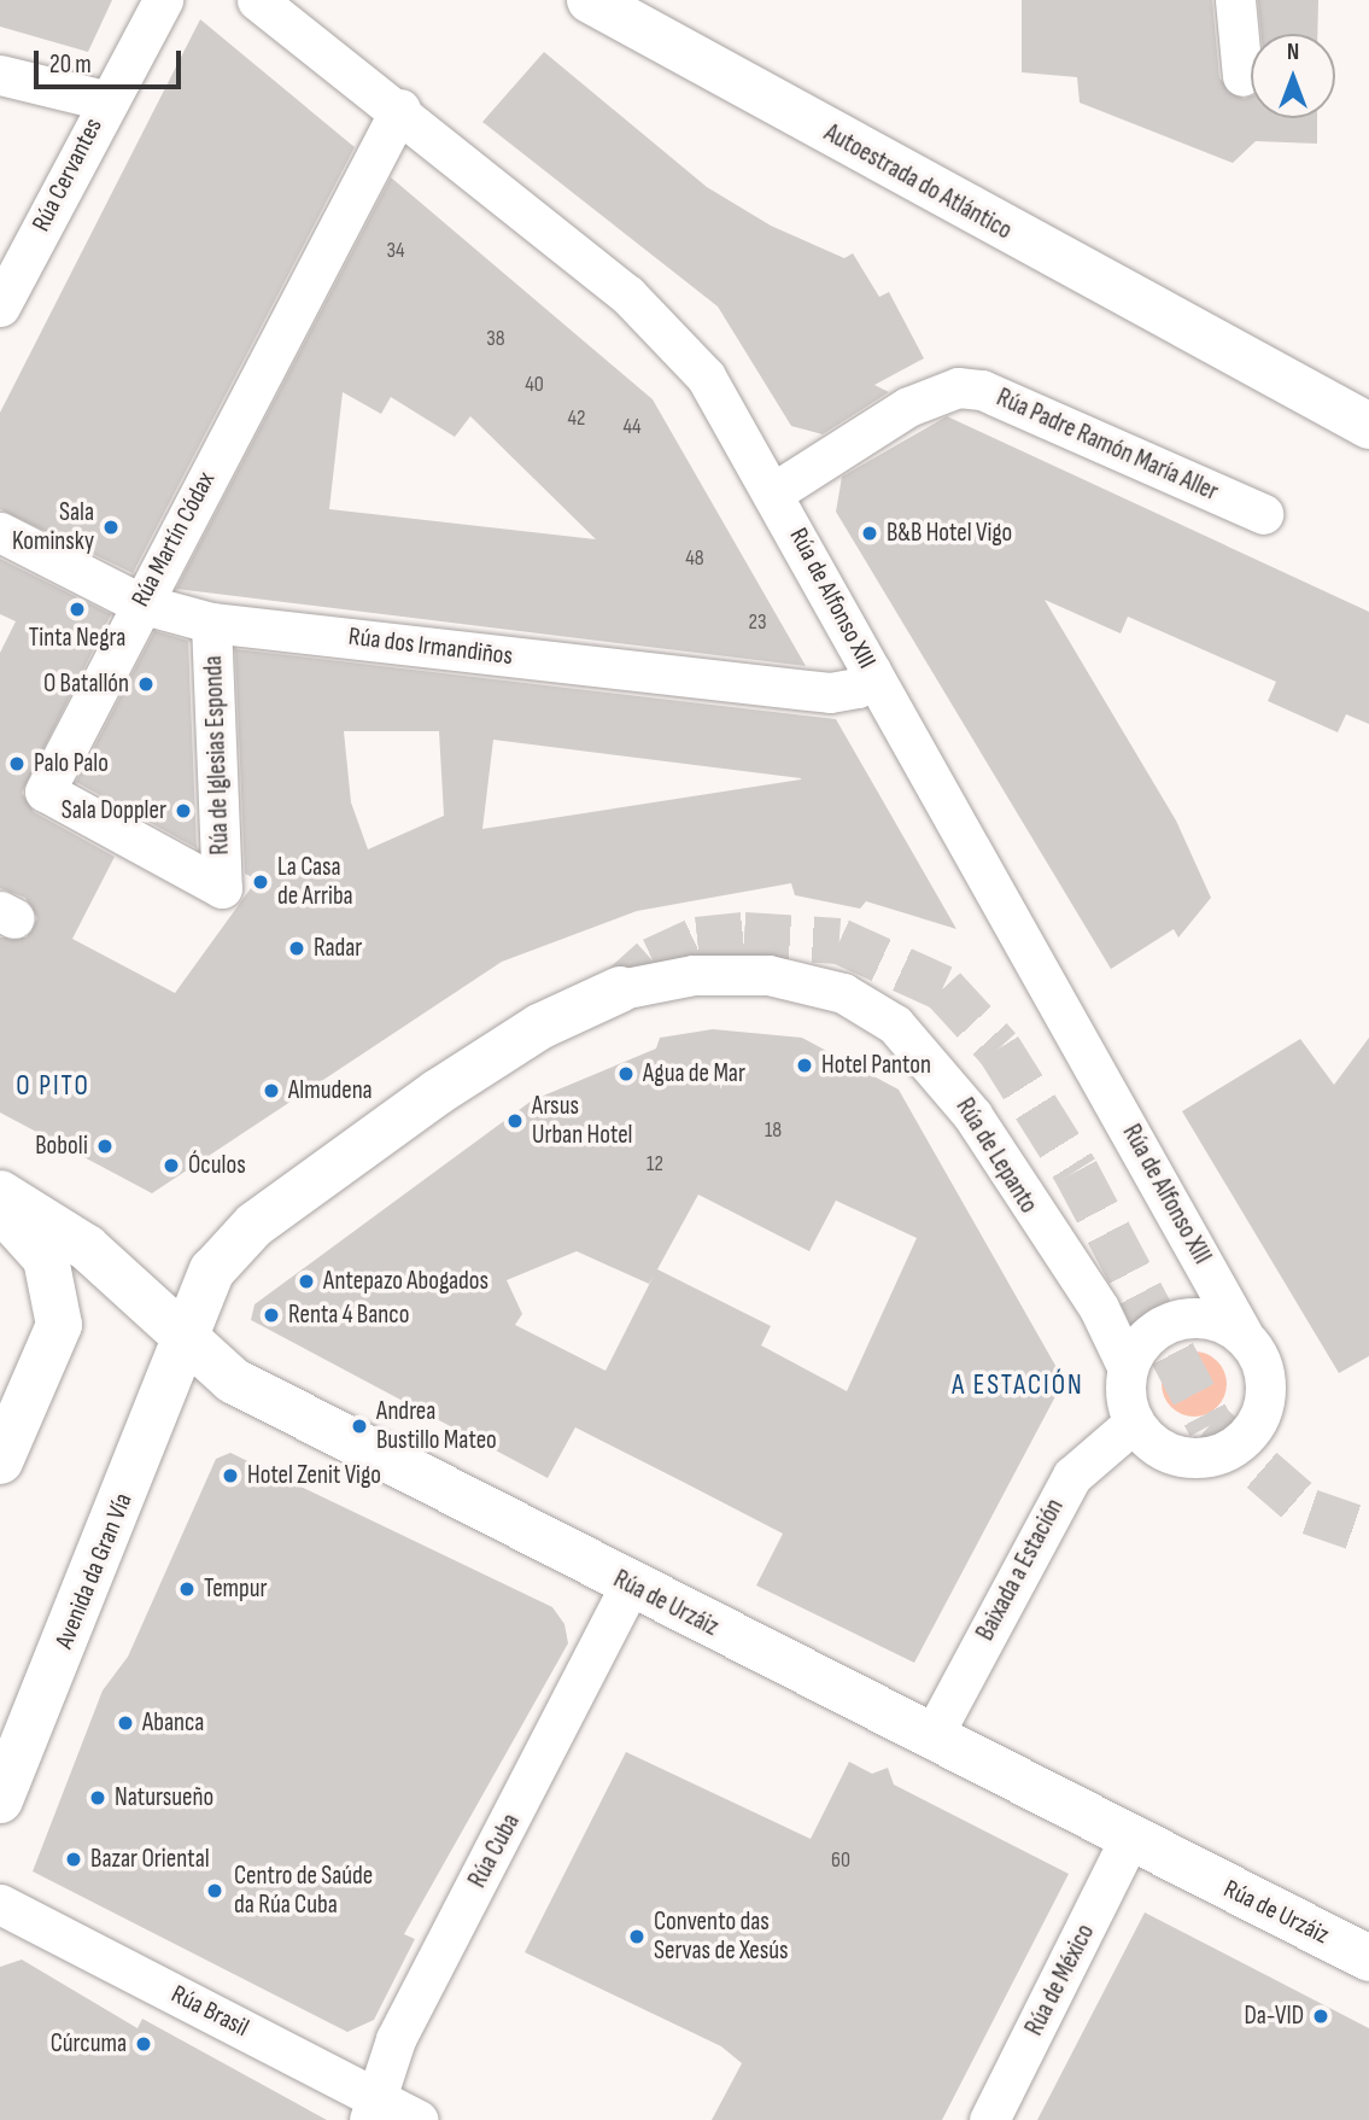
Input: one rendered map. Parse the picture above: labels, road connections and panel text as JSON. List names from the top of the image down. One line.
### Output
{"streets":{"main road":["Autoestrada do Atlántico","Avenida da Gran Vía","Rúa de Urzáiz"],"street":["Rúa Cervantes","Rúa Padre Ramón María Aller","Rúa Martín Códax","Rúa de Alfonso XIII","Rúa dos Irmandiños","Rúa de Iglesias Esponda","Rúa de Lepanto","Baixada a Estación","Rúa Cuba","Rúa de México","Rúa Brasil"]},"crossings":[["Rúa Padre Ramón María Aller","Rúa de Alfonso XIII"],["Rúa Martín Códax","Rúa de Alfonso XIII"],["Rúa Martín Códax","Rúa dos Irmandiños"],["Rúa Martín Códax","Rúa de Iglesias Esponda"],["Rúa de Alfonso XIII","Rúa dos Irmandiños"],["Rúa de Alfonso XIII","Rúa de Lepanto"],["Rúa de Alfonso XIII","Baixada a Estación"],["Rúa dos Irmandiños","Rúa de Iglesias Esponda"],["Rúa de Lepanto","Baixada a Estación"],["Rúa de Lepanto","Avenida da Gran Vía"],["Baixada a Estación","Rúa de Urzáiz"],["Avenida da Gran Vía","Rúa de Urzáiz"],["Rúa de Urzáiz","Rúa Cuba"],["Rúa de Urzáiz","Rúa de México"],["Rúa Cuba","Rúa Brasil"]],"districts":["O PITO","A ESTACIÓN"],"places":["Sala Kominsky","B&B Hotel Vigo","Tinta Negra","O Batallón","Palo Palo","Sala Doppler","La Casa de Arriba","Radar","Hotel Panton","Agua de Mar","Almudena","Arsus Urban Hotel","Boboli","Óculos","Antepazo Abogados","Renta 4 Banco","Andrea Bustillo Mateo","Hotel Zenit Vigo","Tempur","Abanca","Natursueño","Bazar Oriental","Centro de Saúde da Rúa Cuba","Convento das Servas de Xesús","Da-VID","Cúrcuma"],"house_numbers":["34","38","40","42","44","48","23","18","12","60"],"scale_bar":"20 m","north":"top"}
